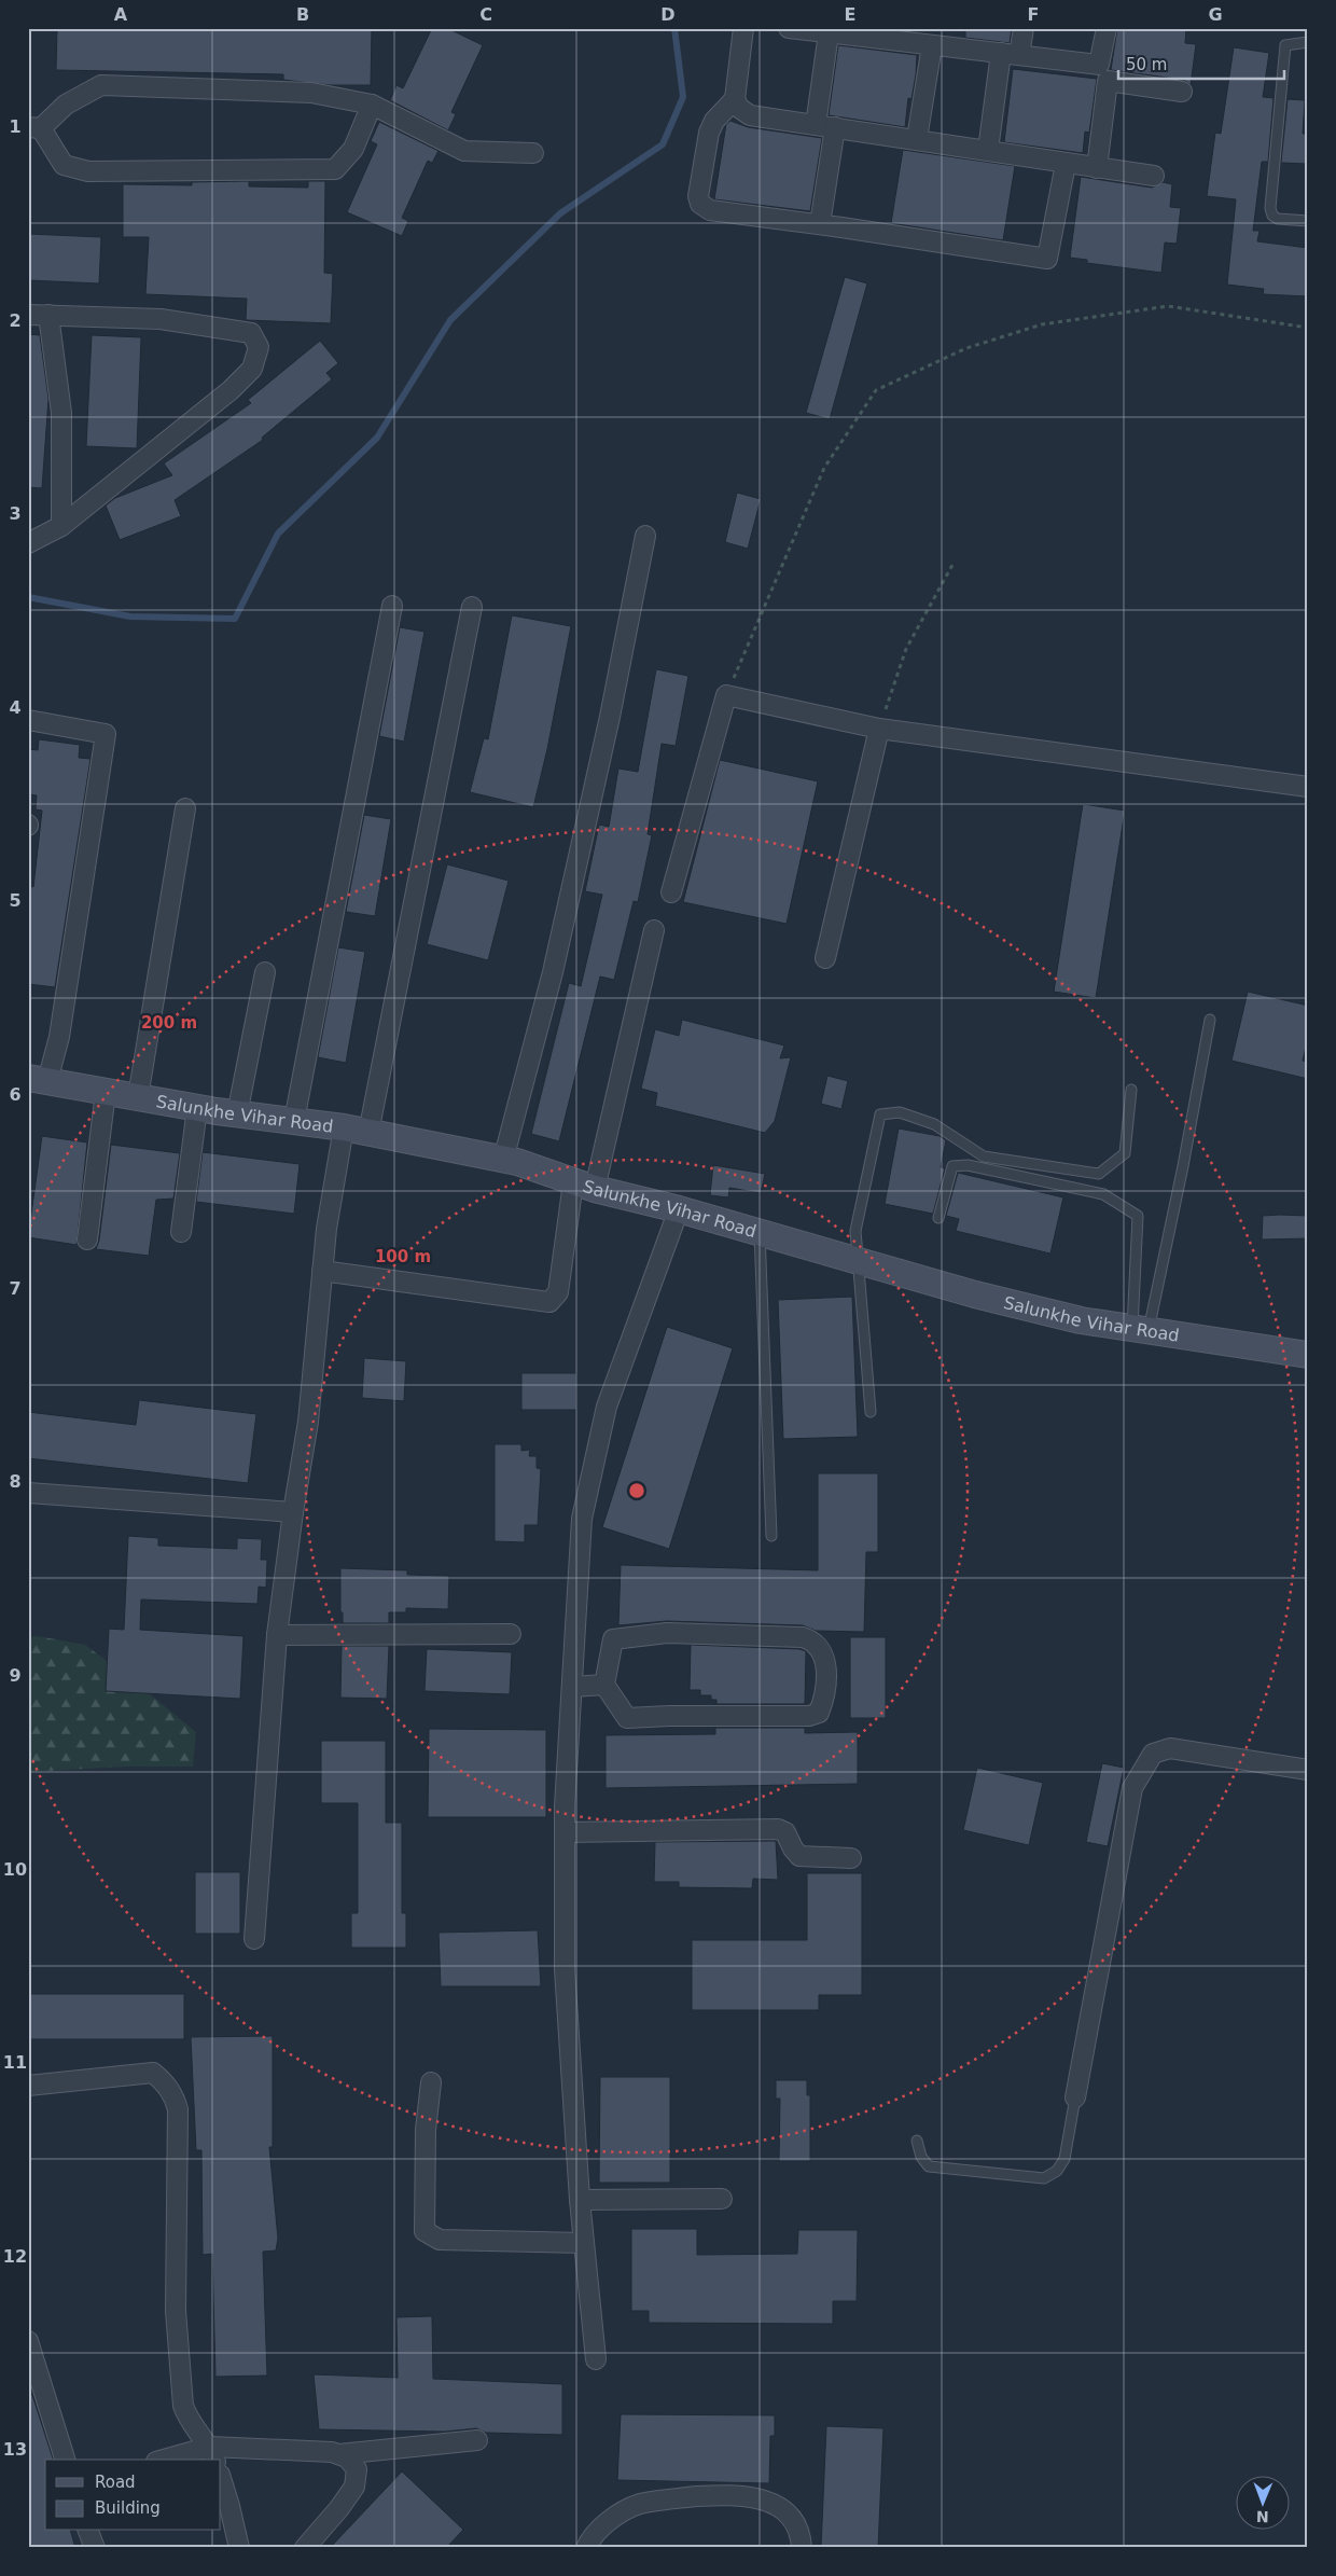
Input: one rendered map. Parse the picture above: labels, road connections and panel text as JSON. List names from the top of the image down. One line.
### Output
{"streets":{"street":["Salunkhe Vihar Road"]},"legend":["Road","Building"],"scale_bar":"50 m","north":"bottom","grid":{"columns":["A","B","C","D","E","F","G"],"rows":["1","2","3","4","5","6","7","8","9","10","11","12","13"]},"rings":["200 m","100 m"]}
